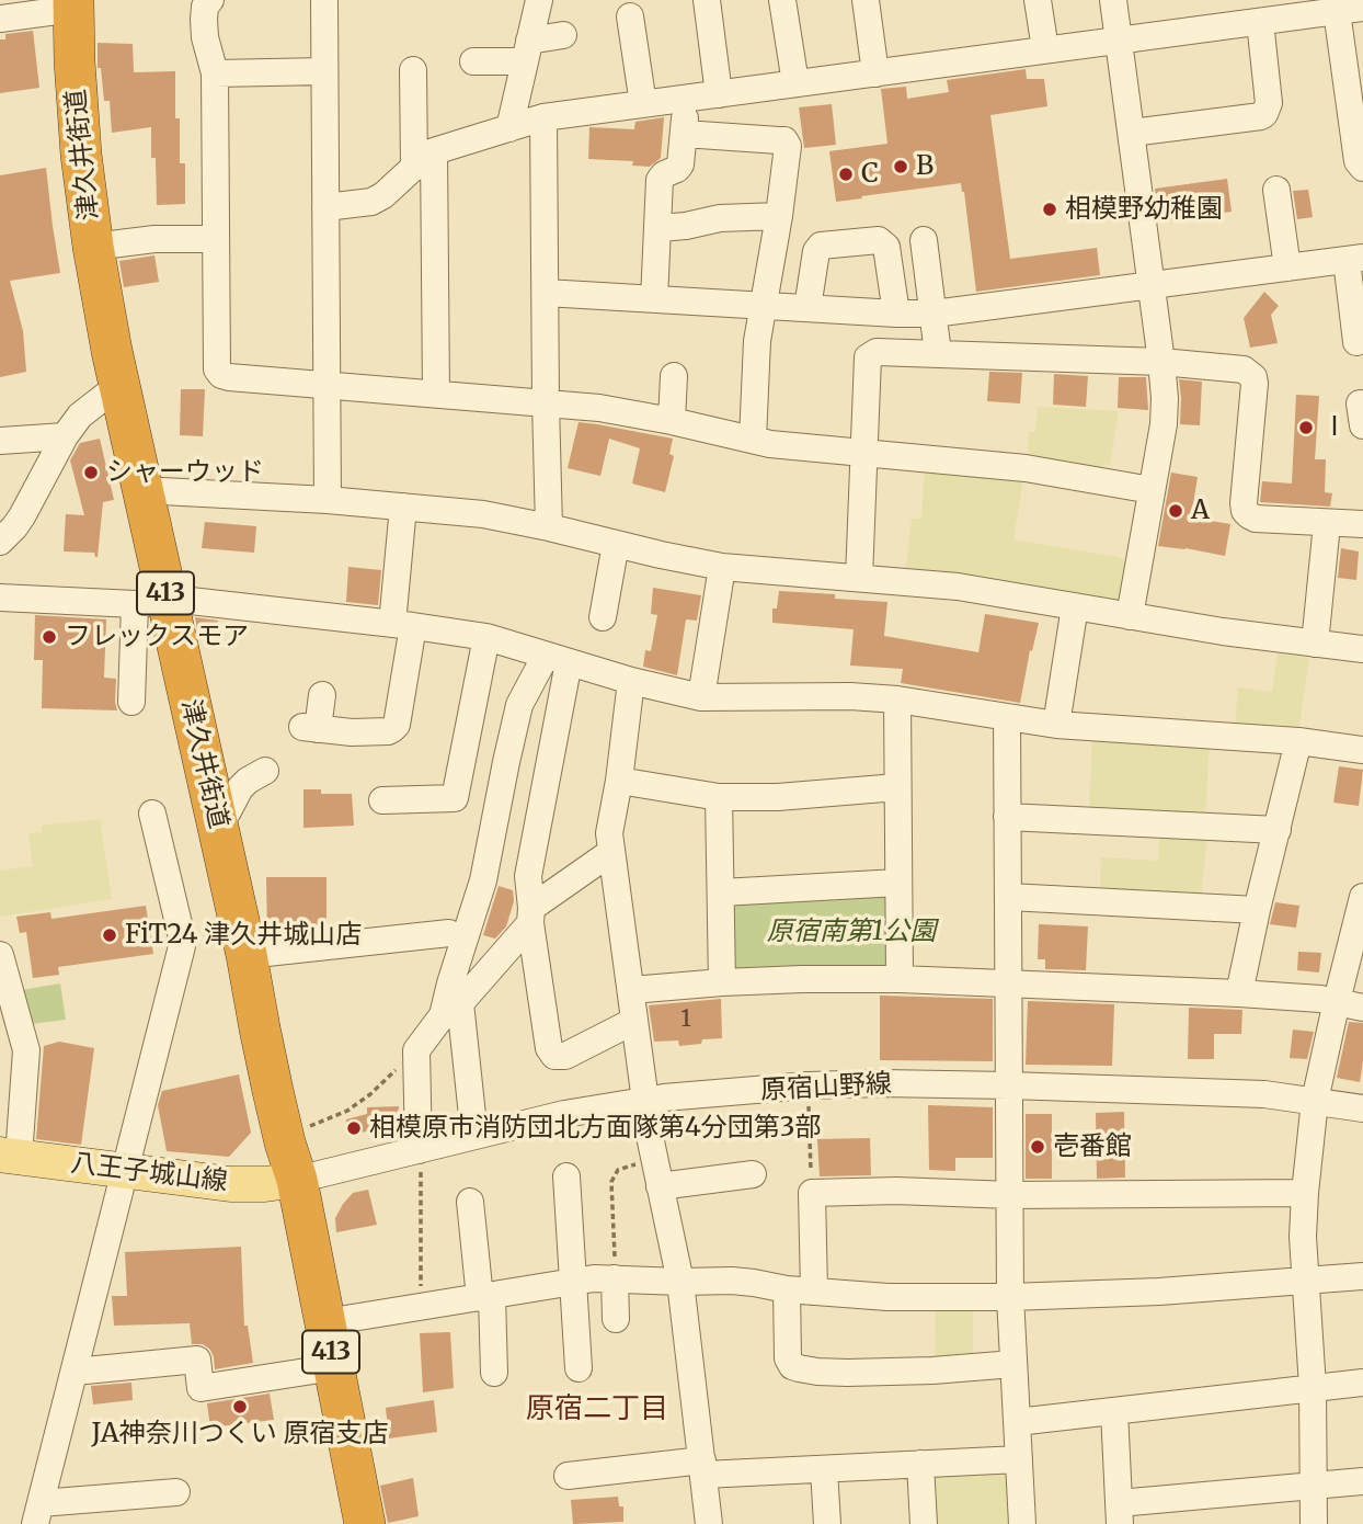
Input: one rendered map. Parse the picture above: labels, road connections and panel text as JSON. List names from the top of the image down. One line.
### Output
{"streets":{"highway":["津久井街道","413"],"main road":["八王子城山線"],"street":["原宿山野線"]},"crossings":[["津久井街道","原宿山野線"],["津久井街道","八王子城山線"],["原宿山野線","八王子城山線"]],"districts":["原宿二丁目"],"parks":["原宿南第1公園"],"places":["B","C","相模野幼稚園","Ⅰ","シャーウッド","A","フレックスモア","FiT24 津久井城山店","相模原市消防団北方面隊第4分団第3部","壱番館","JA神奈川つくい 原宿支店"],"house_numbers":["1"]}
